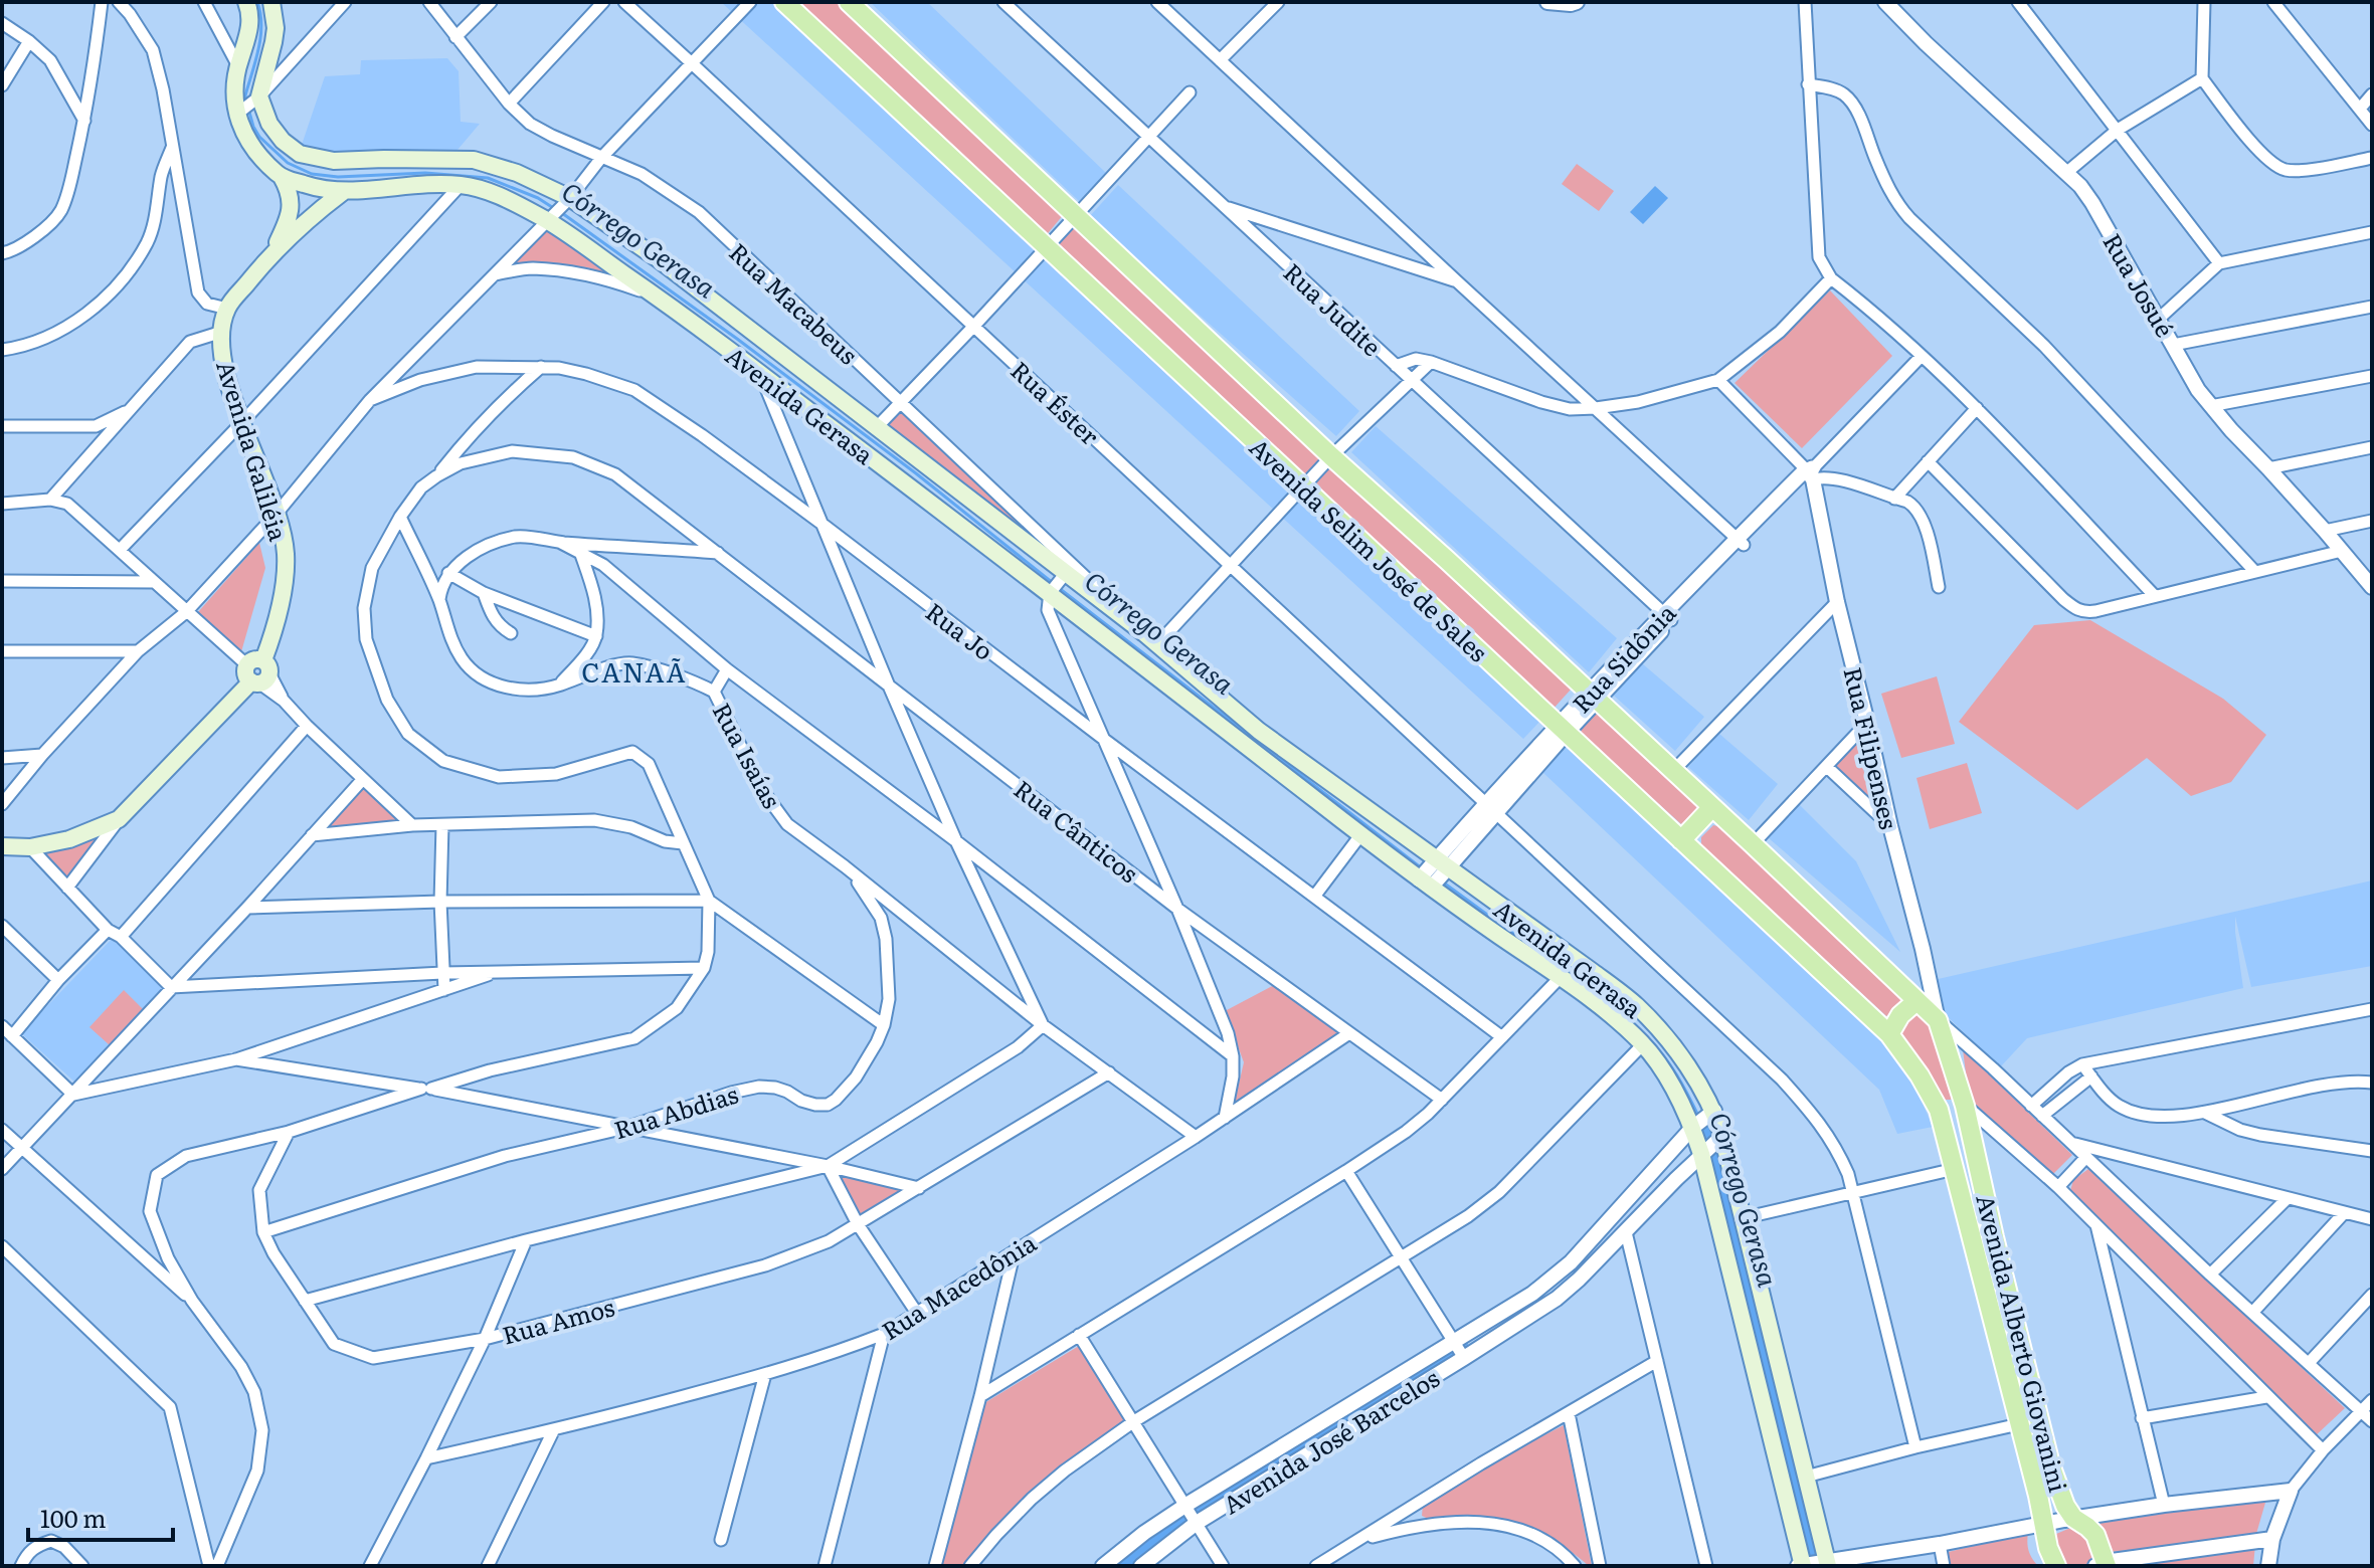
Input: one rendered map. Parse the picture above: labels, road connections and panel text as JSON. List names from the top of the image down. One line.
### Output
{"streets":{"main road":["Avenida Gerasa","Avenida Galiléia","Avenida Selim José de Sales","Avenida Alberto Giovanini"],"street":["Rua Josué","Rua Macabeus","Rua Judite","Rua Éster","Rua Jo","Rua Sidônia","Rua Filipenses","Rua Isaías","Rua Cânticos","Rua Abdias","Rua Macedônia","Rua Amos","Avenida José Barcelos"]},"crossings":[["Rua Macabeus","Avenida Gerasa"],["Rua Judite","Rua Sidônia"],["Rua Éster","Rua Sidônia"],["Avenida Gerasa","Avenida Galiléia"],["Avenida Gerasa","Rua Sidônia"],["Avenida Gerasa","Avenida José Barcelos"],["Avenida Selim José de Sales","Rua Sidônia"],["Avenida Selim José de Sales","Rua Filipenses"],["Avenida Selim José de Sales","Avenida Alberto Giovanini"],["Rua Sidônia","Rua Filipenses"],["Rua Isaías","Rua Abdias"],["Rua Isaías","Rua Macedônia"],["Rua Isaías","Rua Amos"],["Rua Cânticos","Rua Macedônia"],["Rua Abdias","Rua Amos"]],"districts":["CANAÃ"],"water":["Córrego Gerasa"],"scale_bar":"100 m"}
